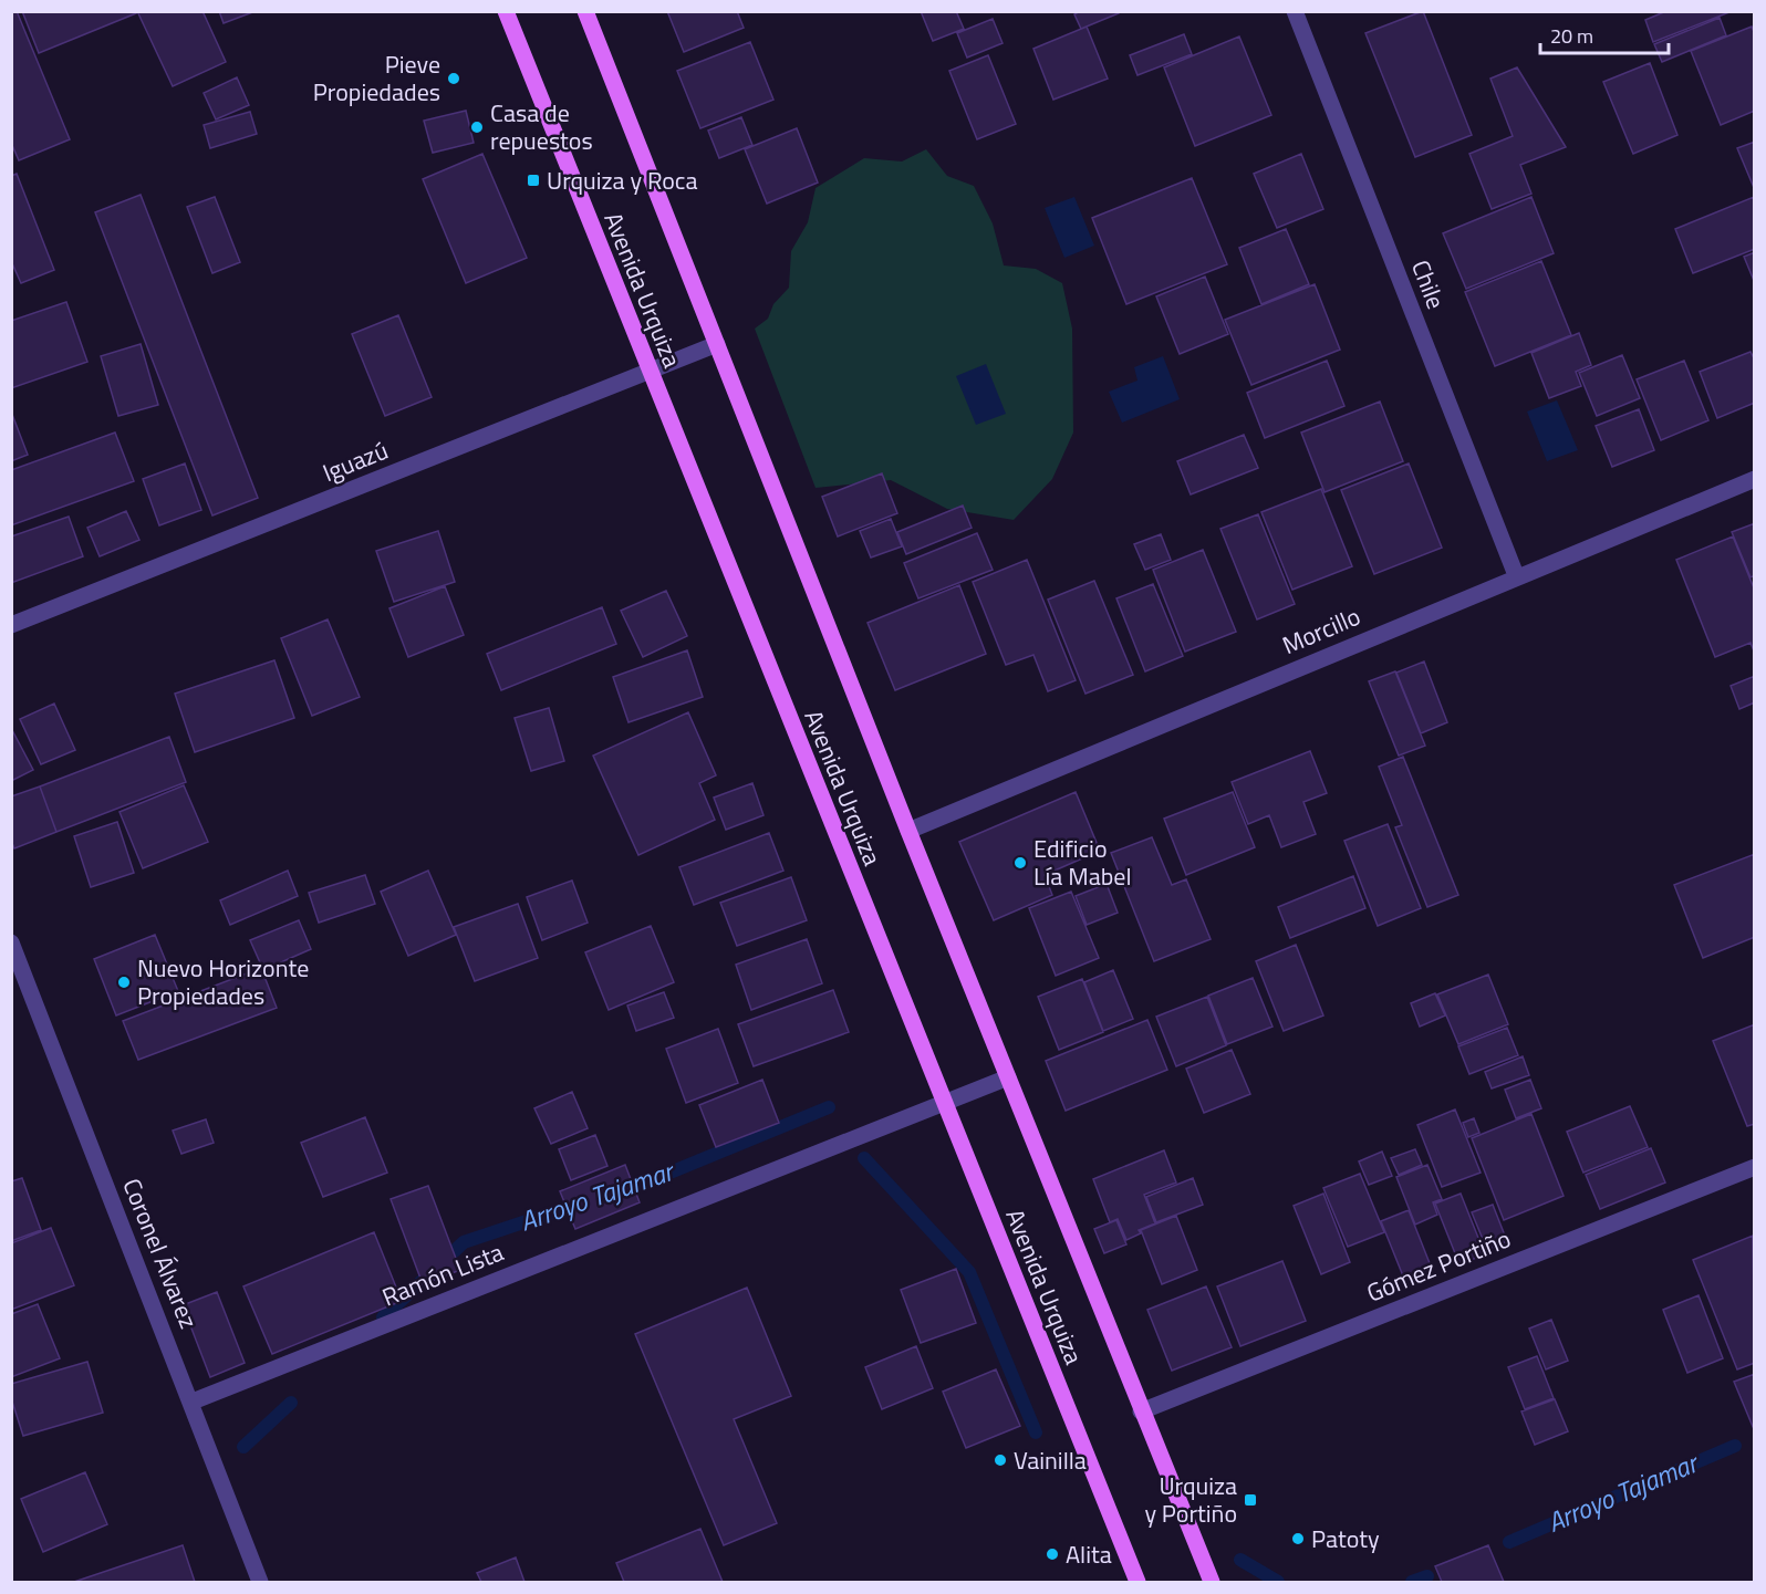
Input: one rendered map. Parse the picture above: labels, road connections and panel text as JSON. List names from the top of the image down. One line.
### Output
{"streets":{"main road":["Avenida Urquiza"],"street":["Chile","Iguazú","Morcillo","Coronel Álvarez","Gómez Portiño","Ramón Lista"]},"crossings":[["Chile","Morcillo"],["Avenida Urquiza","Iguazú"],["Avenida Urquiza","Morcillo"],["Avenida Urquiza","Gómez Portiño"],["Avenida Urquiza","Ramón Lista"],["Coronel Álvarez","Ramón Lista"]],"water":["Arroyo Tajamar"],"places":{"other":["Pieve Propiedades","Casa de repuestos","Edificio Lía Mabel","Nuevo Horizonte Propiedades","Vainilla","Patoty","Alita"],"transit":["Urquiza y Roca","Urquiza y Portiño"]},"scale_bar":"20 m"}
